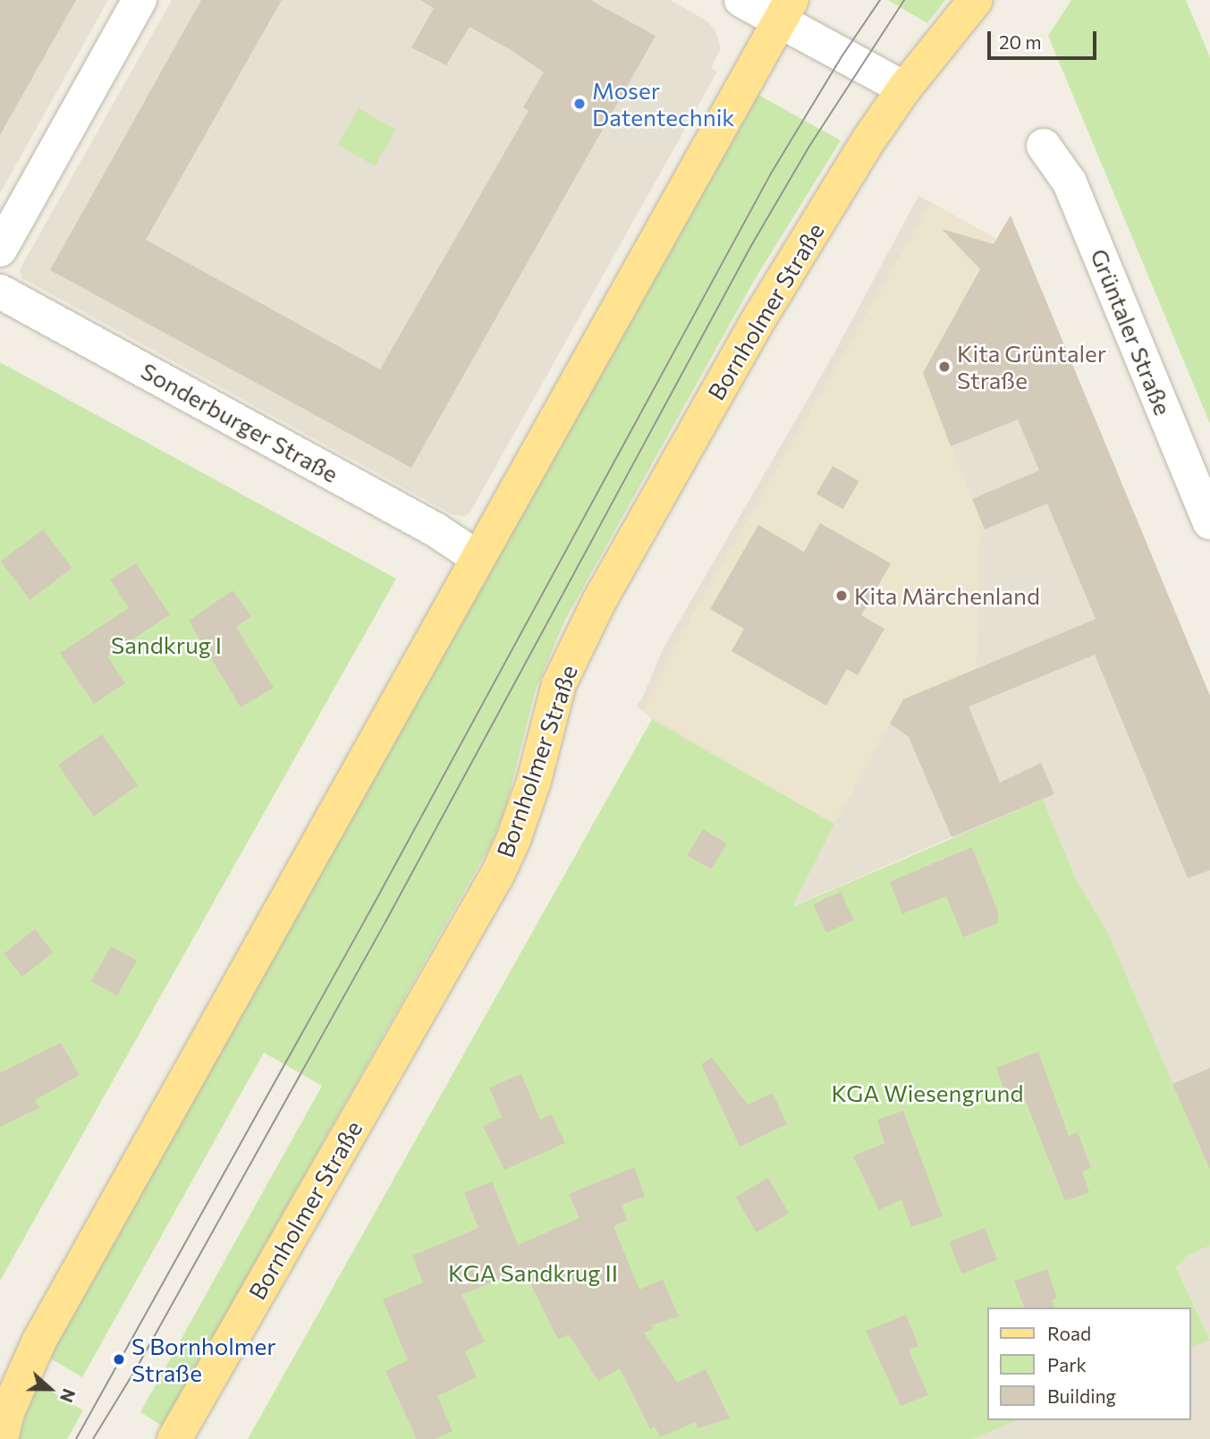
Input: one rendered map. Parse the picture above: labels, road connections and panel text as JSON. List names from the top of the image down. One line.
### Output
{"streets":{"main road":["Bornholmer Straße"],"street":["Grüntaler Straße","Sonderburger Straße"]},"parks":["Sandkrug I","KGA Wiesengrund","KGA Sandkrug II"],"places":["Moser Datentechnik","Kita Grüntaler Straße","Kita Märchenland","S Bornholmer Straße"],"legend":["Road","Park","Building"],"scale_bar":"20 m","north":"right"}
